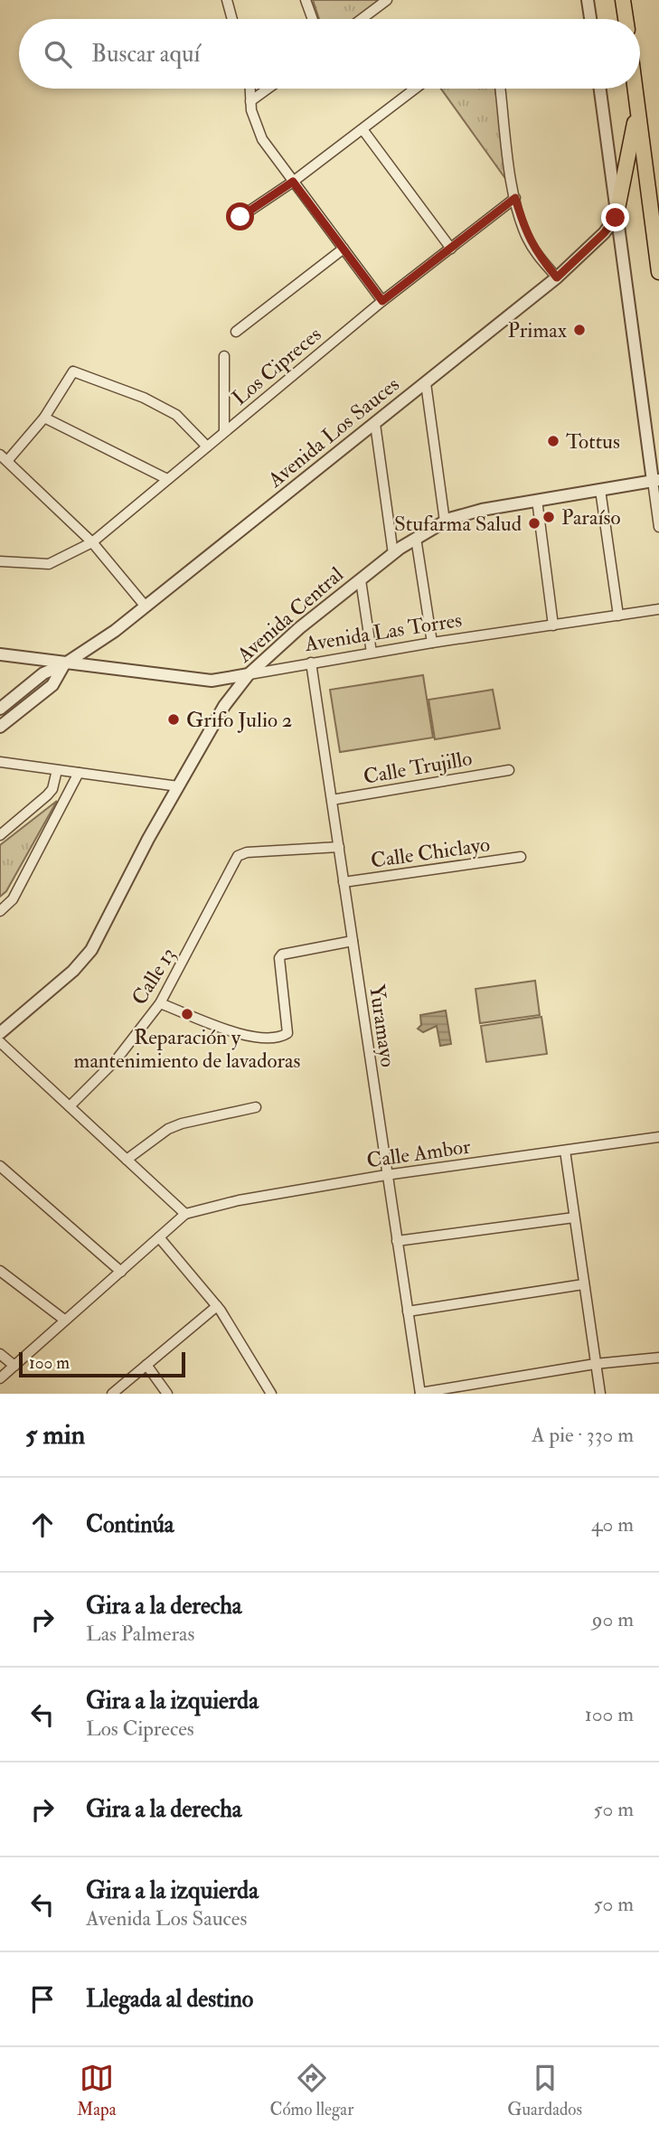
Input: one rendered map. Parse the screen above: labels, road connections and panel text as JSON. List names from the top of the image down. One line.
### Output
{"streets":{"street":["Los Cipreces","Avenida Los Sauces","Avenida Central","Avenida Las Torres","Calle Trujillo","Calle Chiclayo","Calle 13","Yuramayo","Calle Ambor"]},"crossings":[["Avenida Los Sauces","Avenida Las Torres"],["Avenida Central","Avenida Las Torres"],["Avenida Las Torres","Yuramayo"],["Calle Trujillo","Yuramayo"],["Calle Chiclayo","Yuramayo"],["Calle 13","Yuramayo"],["Yuramayo","Calle Ambor"]],"places":["Primax","Tottus","Paraíso","Stufarma Salud","Grifo Julio 2","Reparación y mantenimiento de lavadoras"],"scale_bar":"100 m","page":{"search":"Buscar aquí","scale":"100 m","heading":["5 min","A pie · 330 m"],"list":[["Continúa","40 m"],["Gira a la derecha","Las Palmeras","90 m"],["Gira a la izquierda","Los Cipreces","100 m"],["Gira a la derecha","50 m"],["Gira a la izquierda","Avenida Los Sauces","50 m"],"Llegada al destino"],"nav":["Mapa","Cómo llegar","Guardados"]}}
